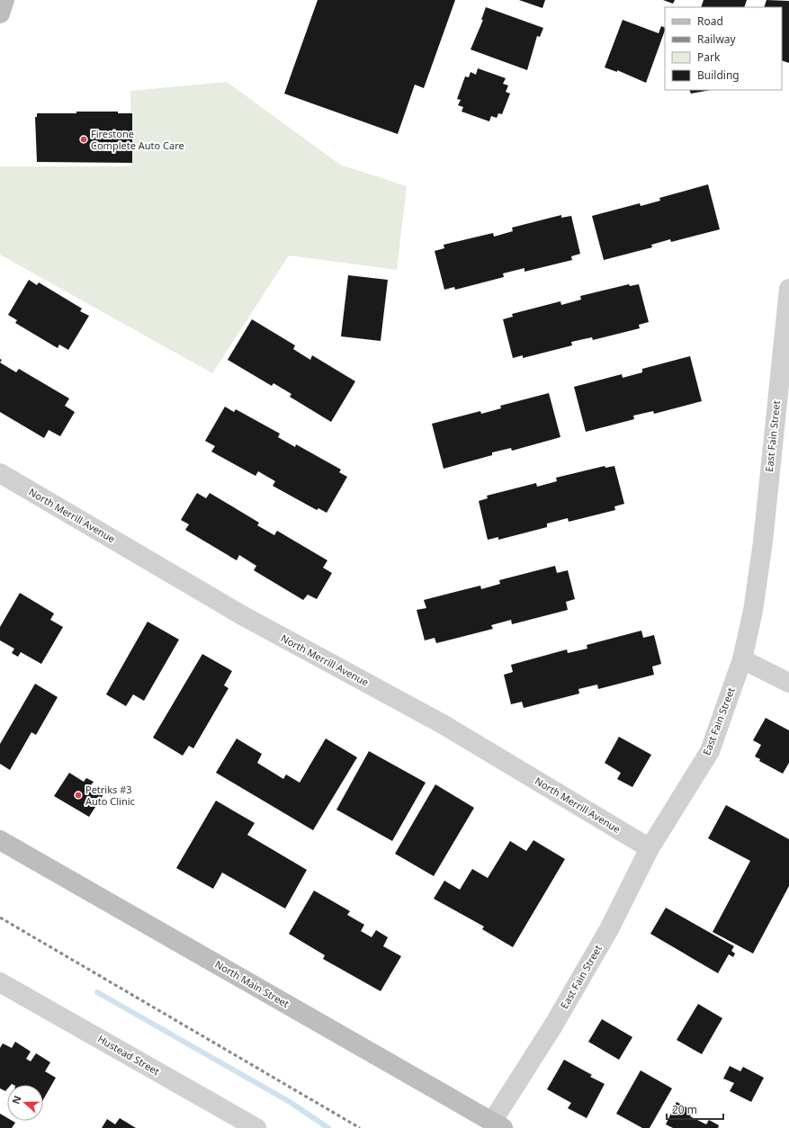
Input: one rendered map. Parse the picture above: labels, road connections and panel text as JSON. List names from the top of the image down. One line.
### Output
{"streets":{"street":["East Fain Street","North Merrill Avenue","North Main Street","Hustead Street"]},"crossings":[["East Fain Street","North Merrill Avenue"],["East Fain Street","North Main Street"]],"places":["Firestone Complete Auto Care","Petriks #3 Auto Clinic"],"legend":["Road","Railway","Park","Building"],"scale_bar":"20 m","north":"left"}
